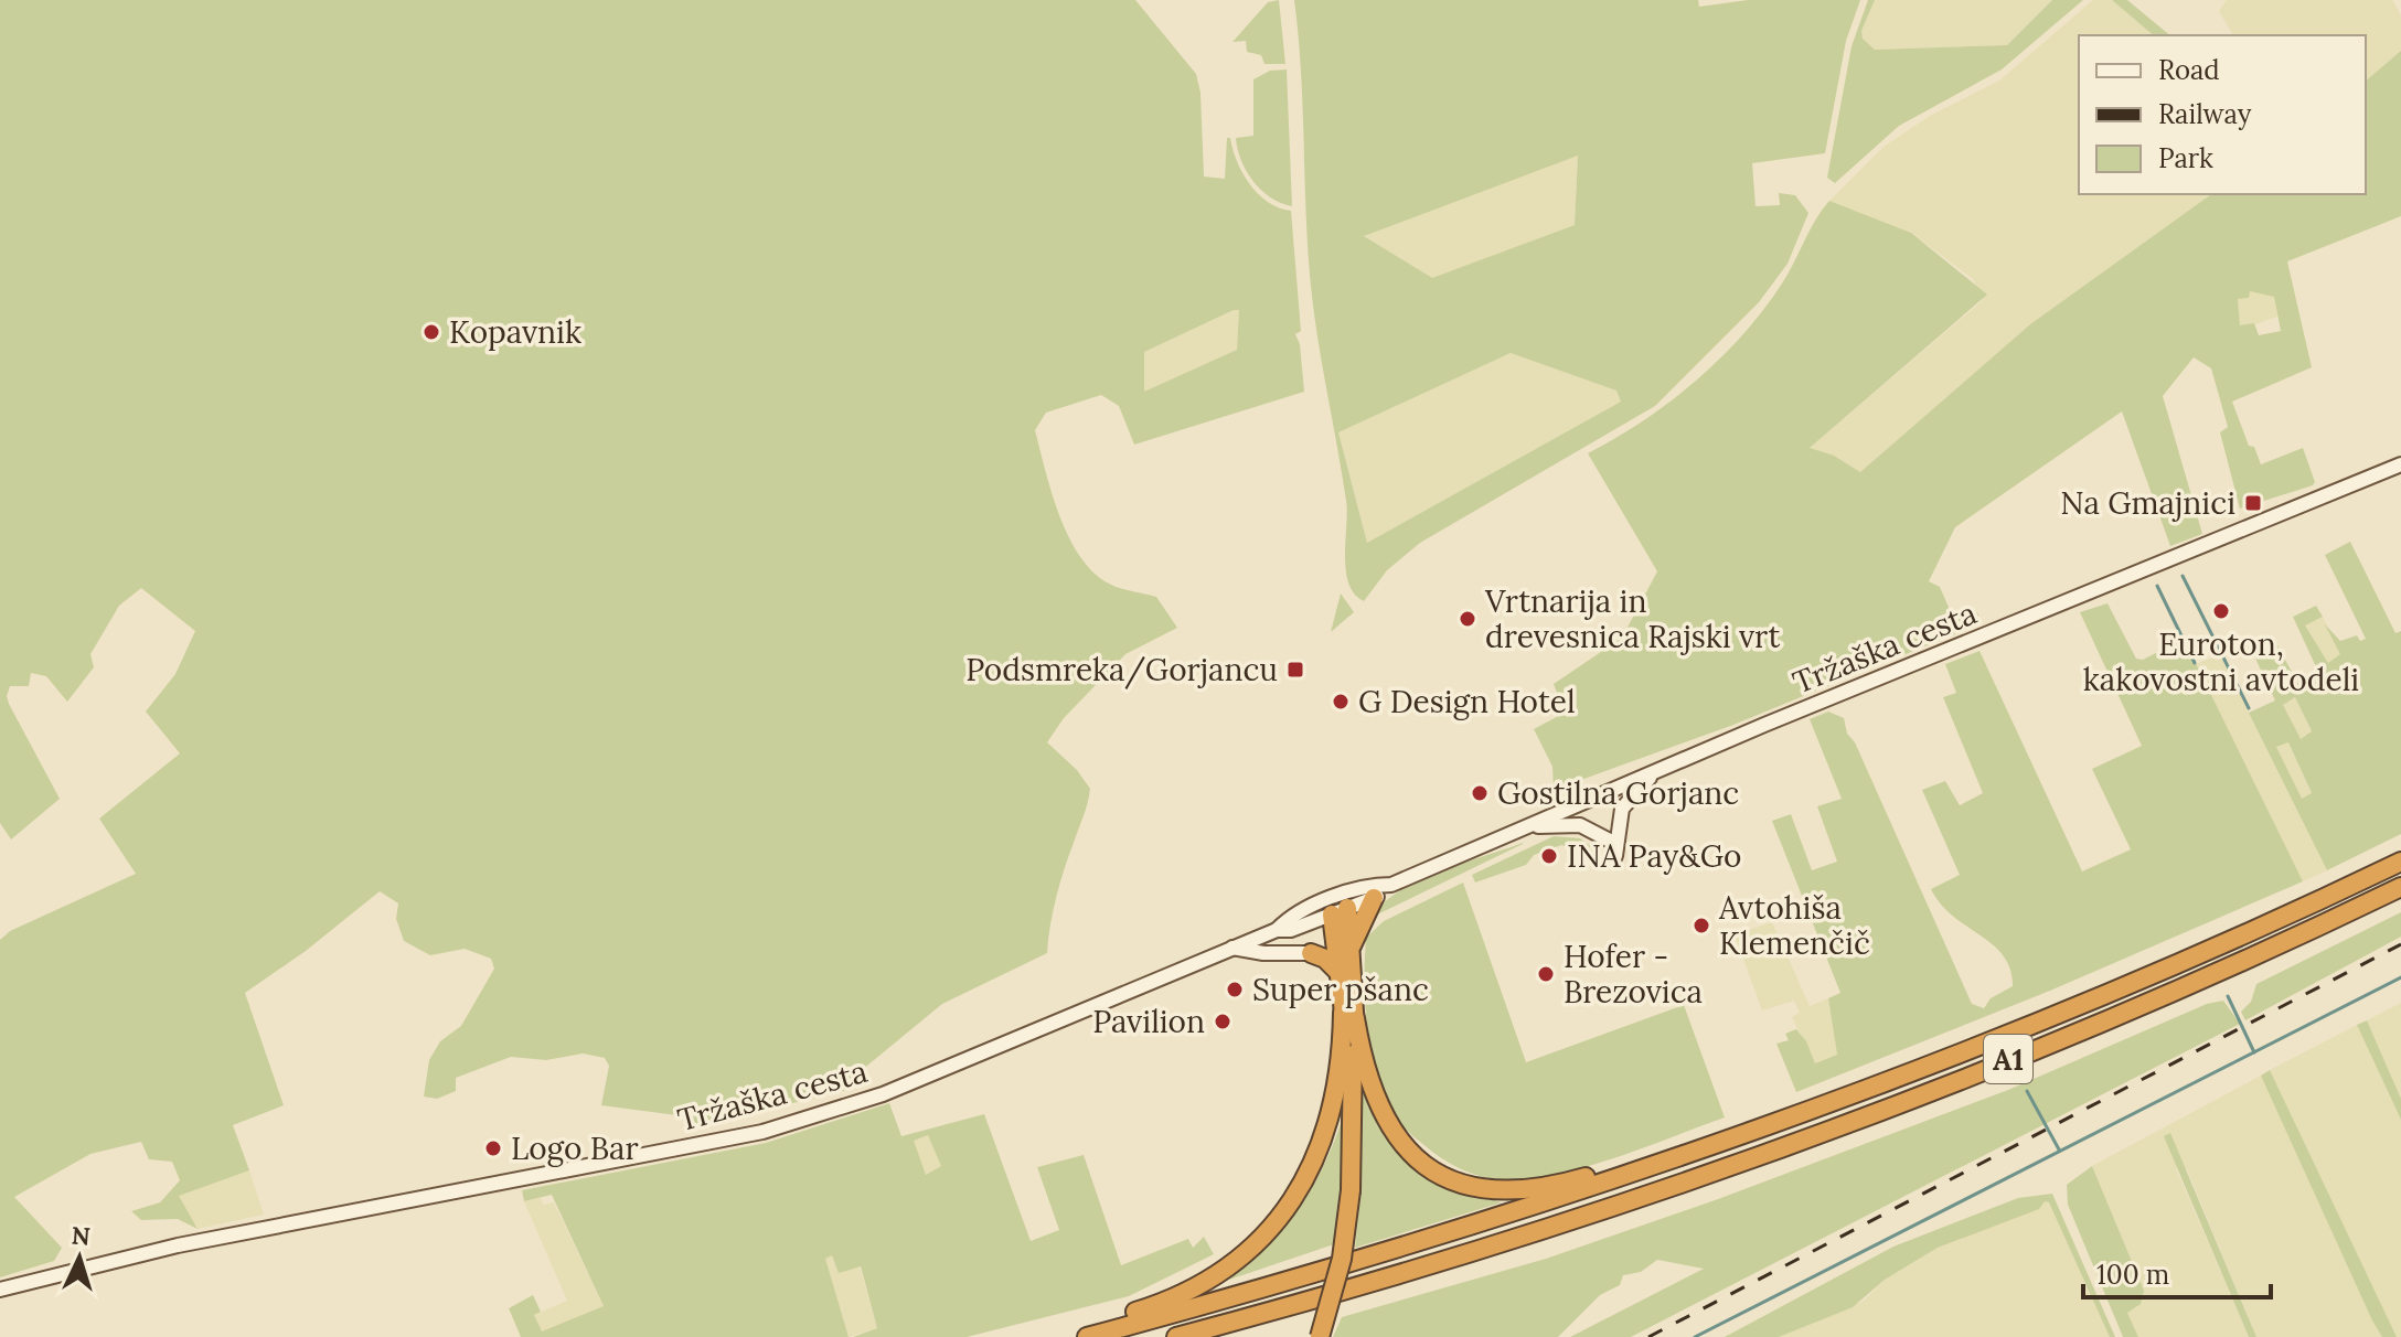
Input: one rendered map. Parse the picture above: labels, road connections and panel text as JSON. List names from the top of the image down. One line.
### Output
{"streets":{"highway":["A1"],"main road":["Tržaška cesta"]},"places":{"other":["Kopavnik","Euroton, kakovostni avtodeli","Vrtnarija in drevesnica Rajski vrt","G Design Hotel","Gostilna Gorjanc","INA Pay&Go","Avtohiša Klemenčič","Hofer - Brezovica","Super pšanc","Pavilion","Logo Bar"],"transit":["Na Gmajnici","Podsmreka/Gorjancu"]},"legend":["Road","Railway","Park"],"scale_bar":"100 m","north":"top"}
